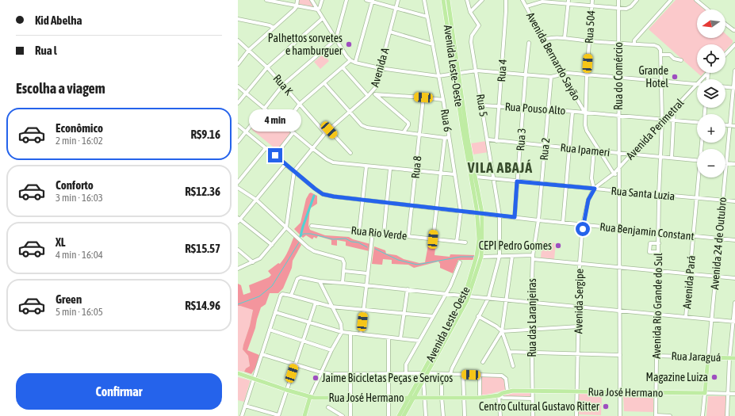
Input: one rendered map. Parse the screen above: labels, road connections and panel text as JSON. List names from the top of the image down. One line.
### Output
{"streets":{"main road":["Avenida Leste-Oeste","Avenida 24 de Outubro","Rua Jaraguá","Rua José Hermano"],"street":["Rua 504","Avenida Bernardo Sayão","Avenida A","Rua 4","Rua do Comércio","Rua K","Rua 5","Rua Pouso Alto","Rua 6","Avenida Perimetral","Rua 3","Rua 2","Rua Ipameri","Rua 8","Rua Santa Luzia","Rua Benjamin Constant","Rua Rio Verde","Avenida Pará","Avenida Sergipe","Avenida Rio Grande do Sul","Rua das Laranjeiras"]},"crossings":[["Rua 504","Avenida Bernardo Sayão"],["Rua 504","Rua Pouso Alto"],["Rua 504","Avenida Perimetral"],["Rua 504","Rua Ipameri"],["Avenida Bernardo Sayão","Rua Pouso Alto"],["Avenida Leste-Oeste","Rua Santa Luzia"],["Avenida Leste-Oeste","Rua Benjamin Constant"],["Avenida Leste-Oeste","Rua José Hermano"],["Avenida A","Rua K"],["Rua 4","Rua Pouso Alto"],["Rua 4","Rua Ipameri"],["Rua do Comércio","Rua Pouso Alto"],["Rua do Comércio","Avenida Perimetral"],["Rua do Comércio","Rua Ipameri"],["Rua do Comércio","Rua Santa Luzia"],["Rua do Comércio","Rua Benjamin Constant"],["Rua do Comércio","Rua José Hermano"],["Rua 5","Rua Pouso Alto"],["Rua 5","Rua Ipameri"],["Rua 5","Rua Santa Luzia"],["Rua 5","Rua Benjamin Constant"],["Rua Pouso Alto","Avenida Perimetral"],["Rua Pouso Alto","Rua 3"],["Rua Pouso Alto","Rua 2"],["Rua Pouso Alto","Avenida Rio Grande do Sul"],["Rua 6","Rua Benjamin Constant"],["Rua 6","Rua Rio Verde"],["Avenida Perimetral","Rua Ipameri"],["Avenida Perimetral","Rua Santa Luzia"],["Avenida Perimetral","Avenida Sergipe"],["Avenida Perimetral","Avenida Rio Grande do Sul"],["Rua 3","Rua Ipameri"],["Rua 3","Rua Santa Luzia"],["Rua 3","Rua Benjamin Constant"],["Rua 2","Rua Ipameri"],["Rua 2","Rua Santa Luzia"],["Rua 2","Rua Benjamin Constant"],["Rua 2","Rua das Laranjeiras"],["Rua Ipameri","Avenida Rio Grande do Sul"],["Rua 8","Rua Benjamin Constant"],["Rua 8","Rua Rio Verde"],["Rua Santa Luzia","Avenida 24 de Outubro"],["Rua Santa Luzia","Avenida Pará"],["Rua Santa Luzia","Avenida Sergipe"],["Rua Santa Luzia","Avenida Rio Grande do Sul"],["Rua Benjamin Constant","Avenida 24 de Outubro"],["Rua Benjamin Constant","Avenida Pará"],["Rua Benjamin Constant","Avenida Sergipe"],["Rua Benjamin Constant","Avenida Rio Grande do Sul"],["Rua Benjamin Constant","Rua das Laranjeiras"],["Avenida 24 de Outubro","Rua Jaraguá"],["Avenida 24 de Outubro","Rua José Hermano"],["Avenida Sergipe","Rua José Hermano"],["Avenida Rio Grande do Sul","Rua Jaraguá"],["Avenida Rio Grande do Sul","Rua José Hermano"],["Rua das Laranjeiras","Rua José Hermano"]],"districts":["VILA ABAJÁ"],"places":["Palhettos sorvetes e hamburguer","Grande Hotel","CEPI Pedro Gomes","Magazine Luiza","Jaime Bicicletas Peças e Serviços","Centro Cultural Gustavo Ritter"],"north":"left","page":{"banner":["Kid Abelha","Rua l"],"map_buttons":["+","−"],"heading":"Escolha a viagem","list":[{"name":"Econômico","note":"2 min · 16:02","value":"R$9.16"},{"name":"Conforto","note":"3 min · 16:03","value":"R$12.36"},{"name":"XL","note":"4 min · 16:04","value":"R$15.57"},{"name":"Green","note":"5 min · 16:05","value":"R$14.96"}],"bubble":"4 min","buttons":"Confirmar"}}
